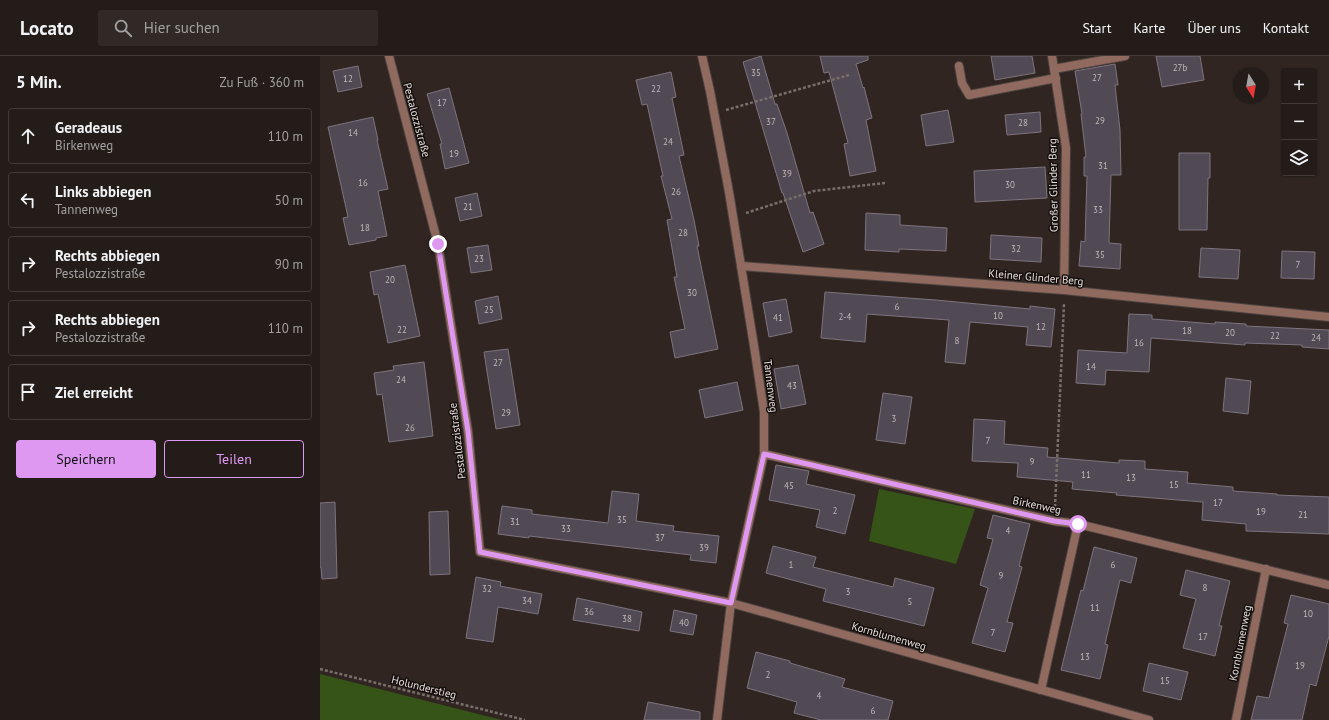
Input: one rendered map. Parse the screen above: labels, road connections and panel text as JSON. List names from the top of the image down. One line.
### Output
{"streets":{"street":["Pestalozzistraße","Großer Glinder Berg","Kleiner Glinder Berg","Tannenweg","Birkenweg","Kornblumenweg"],"path":["Holunderstieg"]},"crossings":[["Pestalozzistraße","Tannenweg"],["Pestalozzistraße","Kornblumenweg"],["Großer Glinder Berg","Kleiner Glinder Berg"],["Kleiner Glinder Berg","Tannenweg"],["Tannenweg","Birkenweg"],["Tannenweg","Kornblumenweg"],["Birkenweg","Kornblumenweg"]],"house_numbers":["27b","35","27","12","22","17","29","37","28","14","24","19","31","39","16","30","26","21","33","18","28","32","35","23","7","20","30","6","25","10","2-4","41","12","22","18","20","22","24","8","16","27","14","24","43","29","3","26","7","9","11","13","15","45","17","2","19","21","35","31","33","4","37","39","1","6","9","8","32","3","34","5","11","36","10","38","40","7","17","13","19","2","15","4","6"],"north":"bottom","page":{"header":"Locato","search":"Hier suchen","nav":["Start","Karte","Über uns","Kontakt"],"heading":["5 Min.","Zu Fuß · 360 m"],"map_buttons":["+","−"],"list":[["Geradeaus","Birkenweg","110 m"],["Links abbiegen","Tannenweg","50 m"],["Rechts abbiegen","Pestalozzistraße","90 m"],["Rechts abbiegen","Pestalozzistraße","110 m"],"Ziel erreicht"],"buttons":["Speichern","Teilen"]}}
